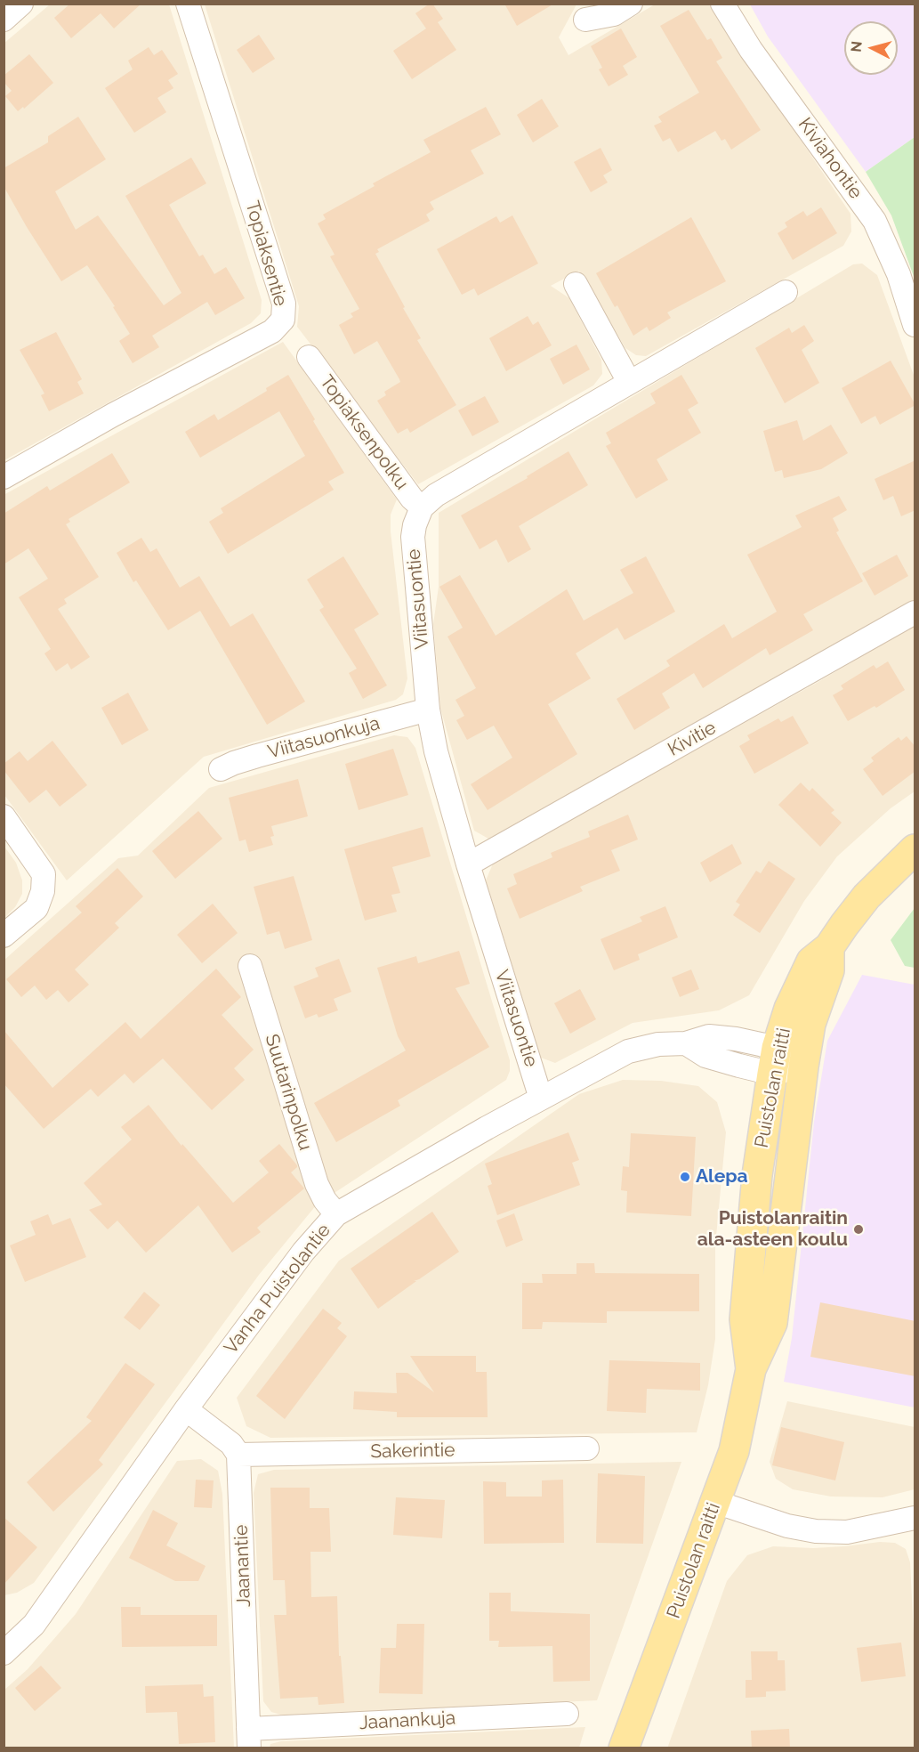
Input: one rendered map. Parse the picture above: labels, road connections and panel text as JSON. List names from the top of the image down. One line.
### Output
{"streets":{"main road":["Puistolan raitti"],"street":["Kiviahontie","Topiaksentie","Topiaksenpolku","Viitasuontie","Viitasuonkuja","Kivitie","Suutarinpolku","Vanha Puistolantie","Sakerintie","Jaanantie","Jaanankuja"]},"crossings":[["Topiaksenpolku","Viitasuontie"],["Viitasuontie","Viitasuonkuja"],["Viitasuontie","Kivitie"],["Viitasuontie","Vanha Puistolantie"],["Puistolan raitti","Vanha Puistolantie"],["Suutarinpolku","Vanha Puistolantie"],["Sakerintie","Jaanantie"],["Jaanantie","Jaanankuja"]],"places":["Alepa","Puistolanraitin ala-asteen koulu"],"north":"left"}
